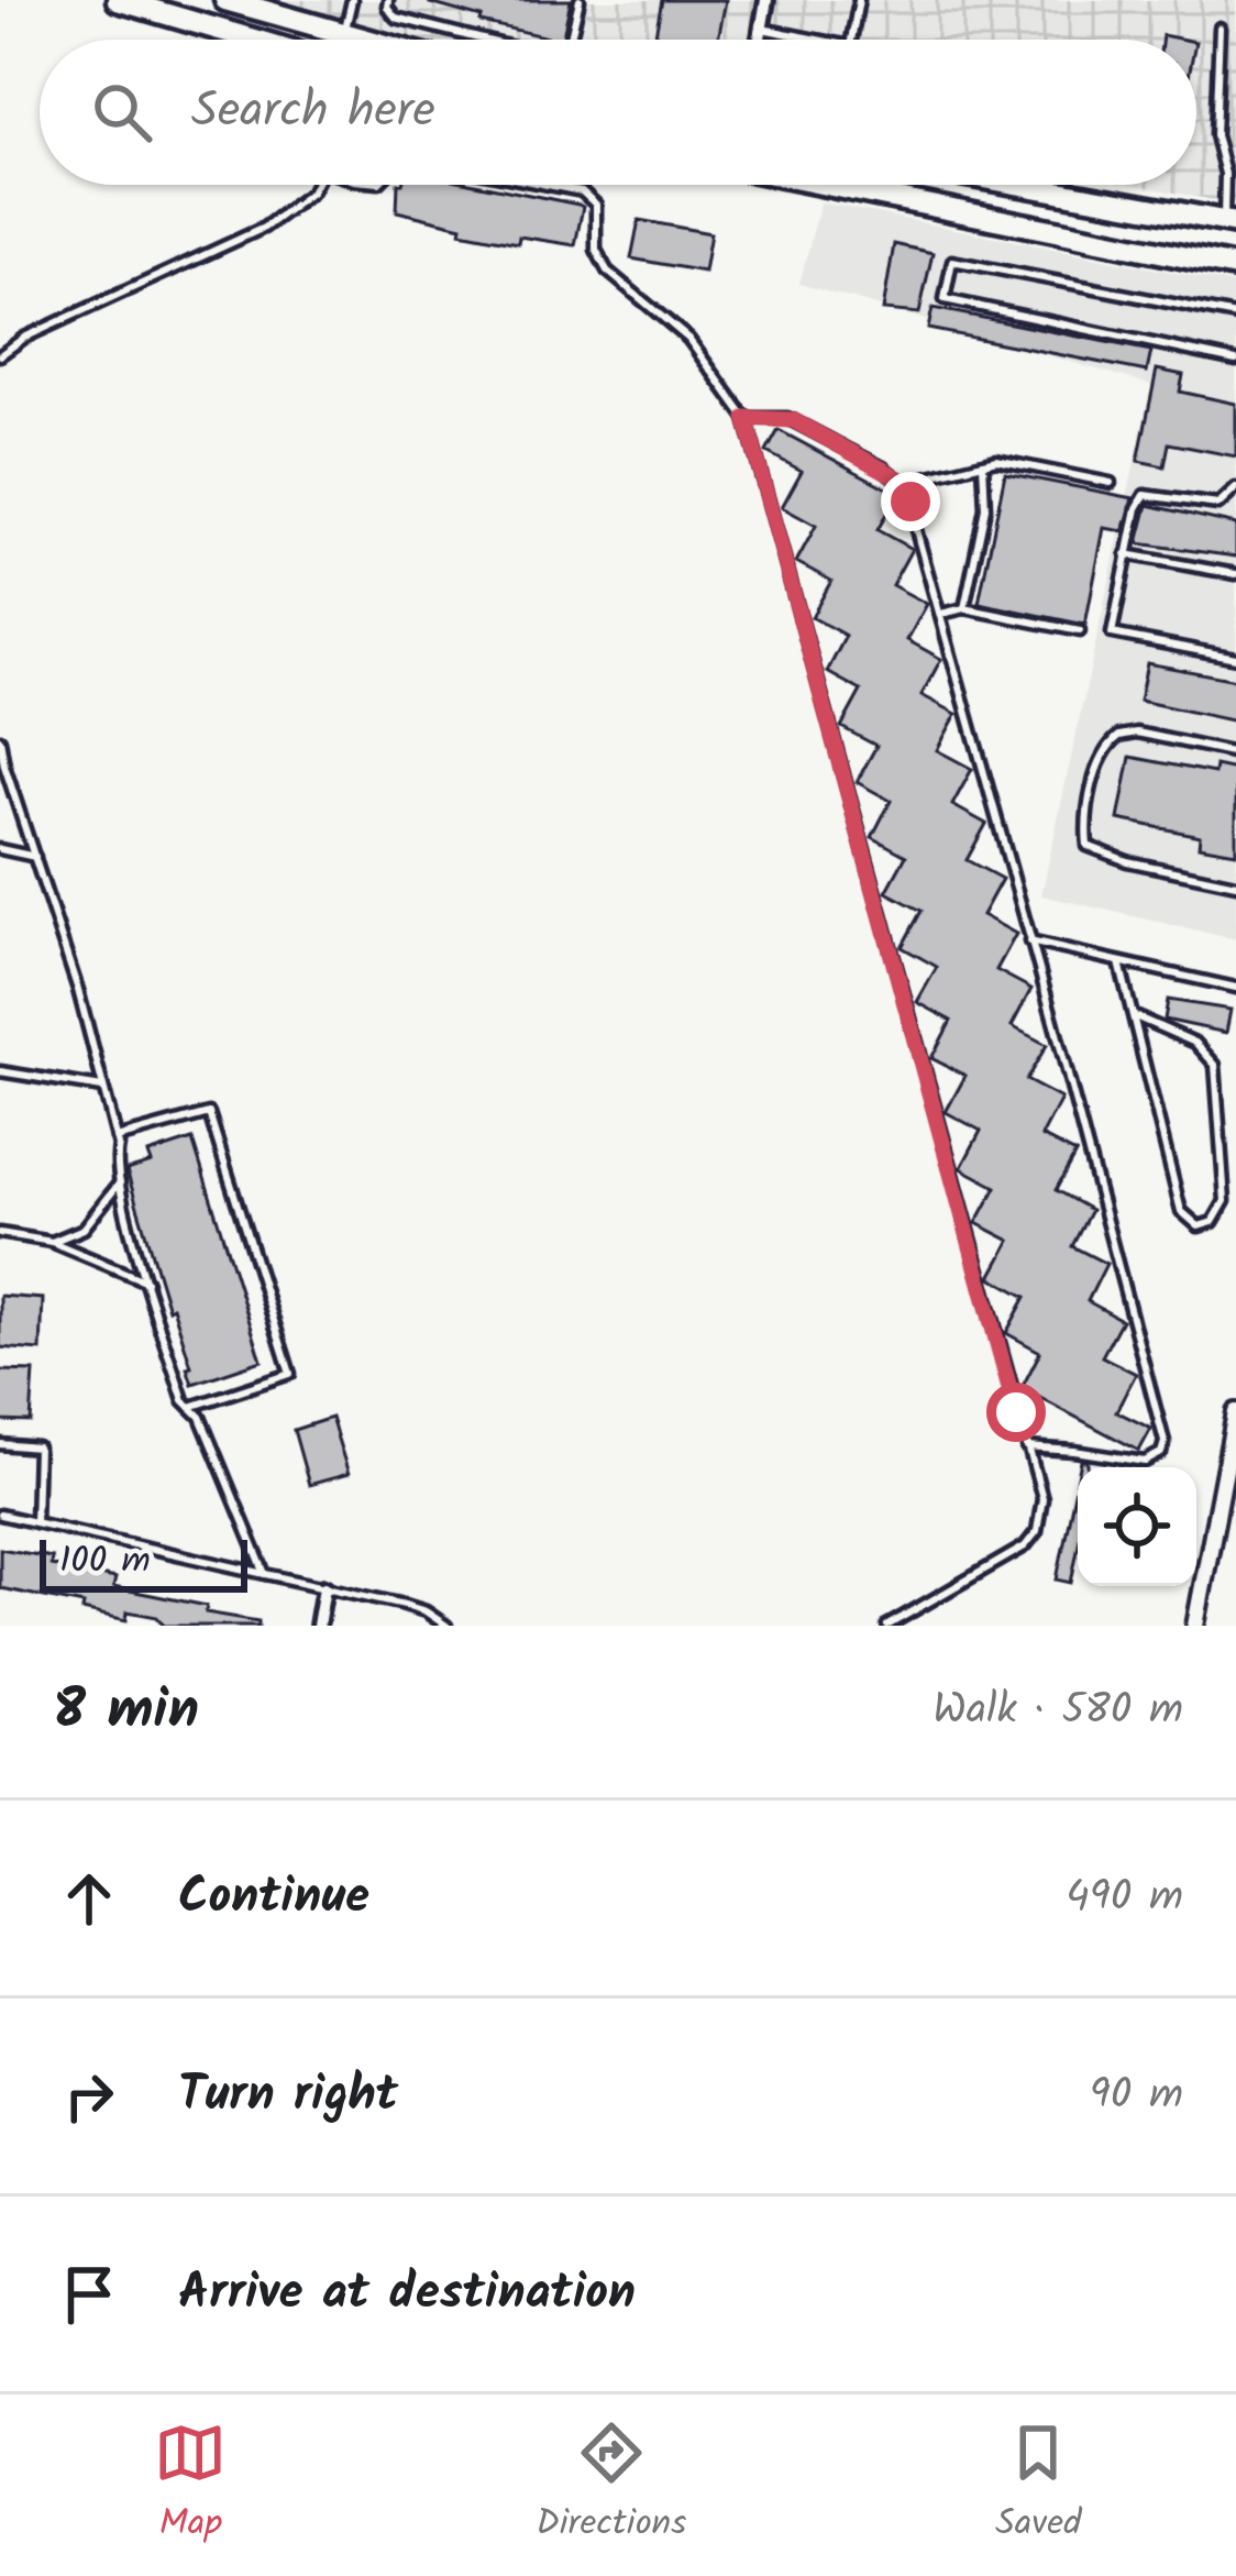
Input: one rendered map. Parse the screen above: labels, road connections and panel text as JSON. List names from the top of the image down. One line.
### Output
{"scale_bar":"100 m","page":{"search":"Search here","scale":"100 m","heading":["8 min","Walk · 580 m"],"list":[["Continue","490 m"],["Turn right","90 m"],"Arrive at destination"],"nav":["Map","Directions","Saved"]}}
